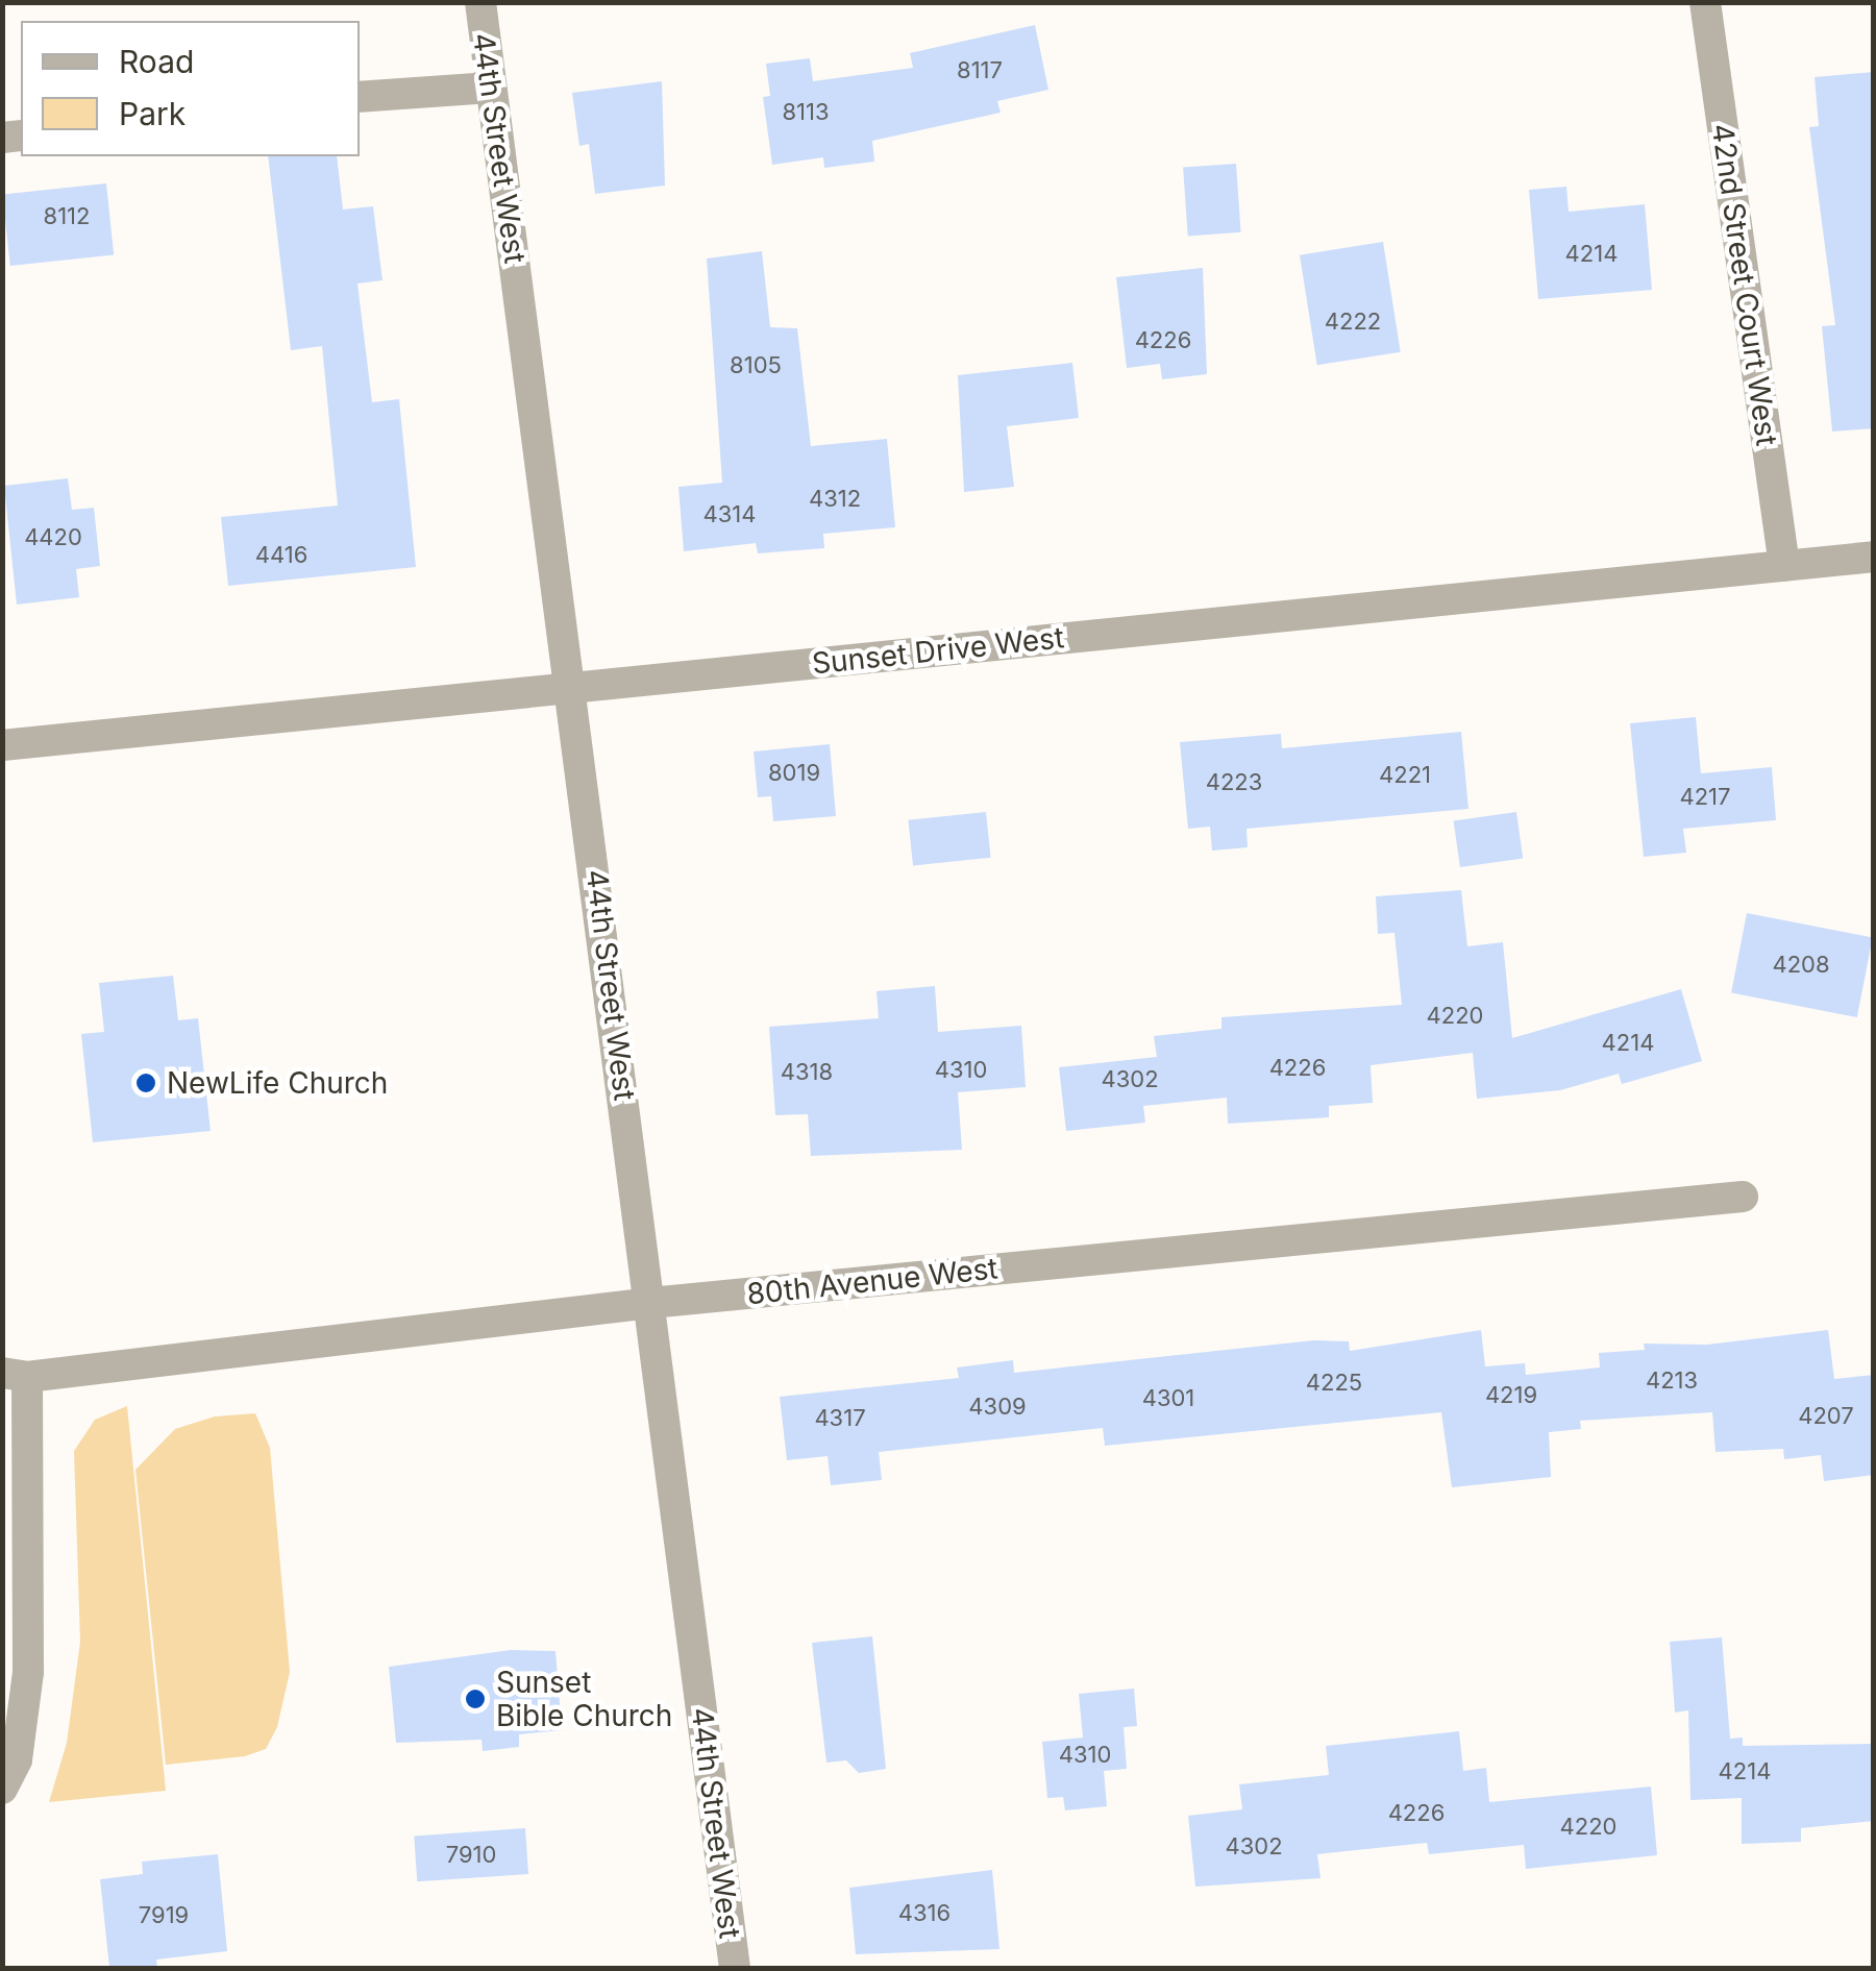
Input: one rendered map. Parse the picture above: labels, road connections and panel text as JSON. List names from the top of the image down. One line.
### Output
{"streets":{"street":["44th Street West","42nd Street Court West","Sunset Drive West","80th Avenue West"]},"crossings":[["44th Street West","Sunset Drive West"],["44th Street West","80th Avenue West"],["42nd Street Court West","Sunset Drive West"]],"places":["NewLife Church","Sunset Bible Church"],"house_numbers":["8117","8113","8112","4214","4222","4226","8105","4312","4314","4420","4416","8019","4221","4223","4217","4208","4220","4214","4226","4310","4318","4302","4213","4225","4219","4301","4309","4207","4317","4310","4214","4226","4220","4302","7910","4316","7919"],"legend":["Road","Park"]}
